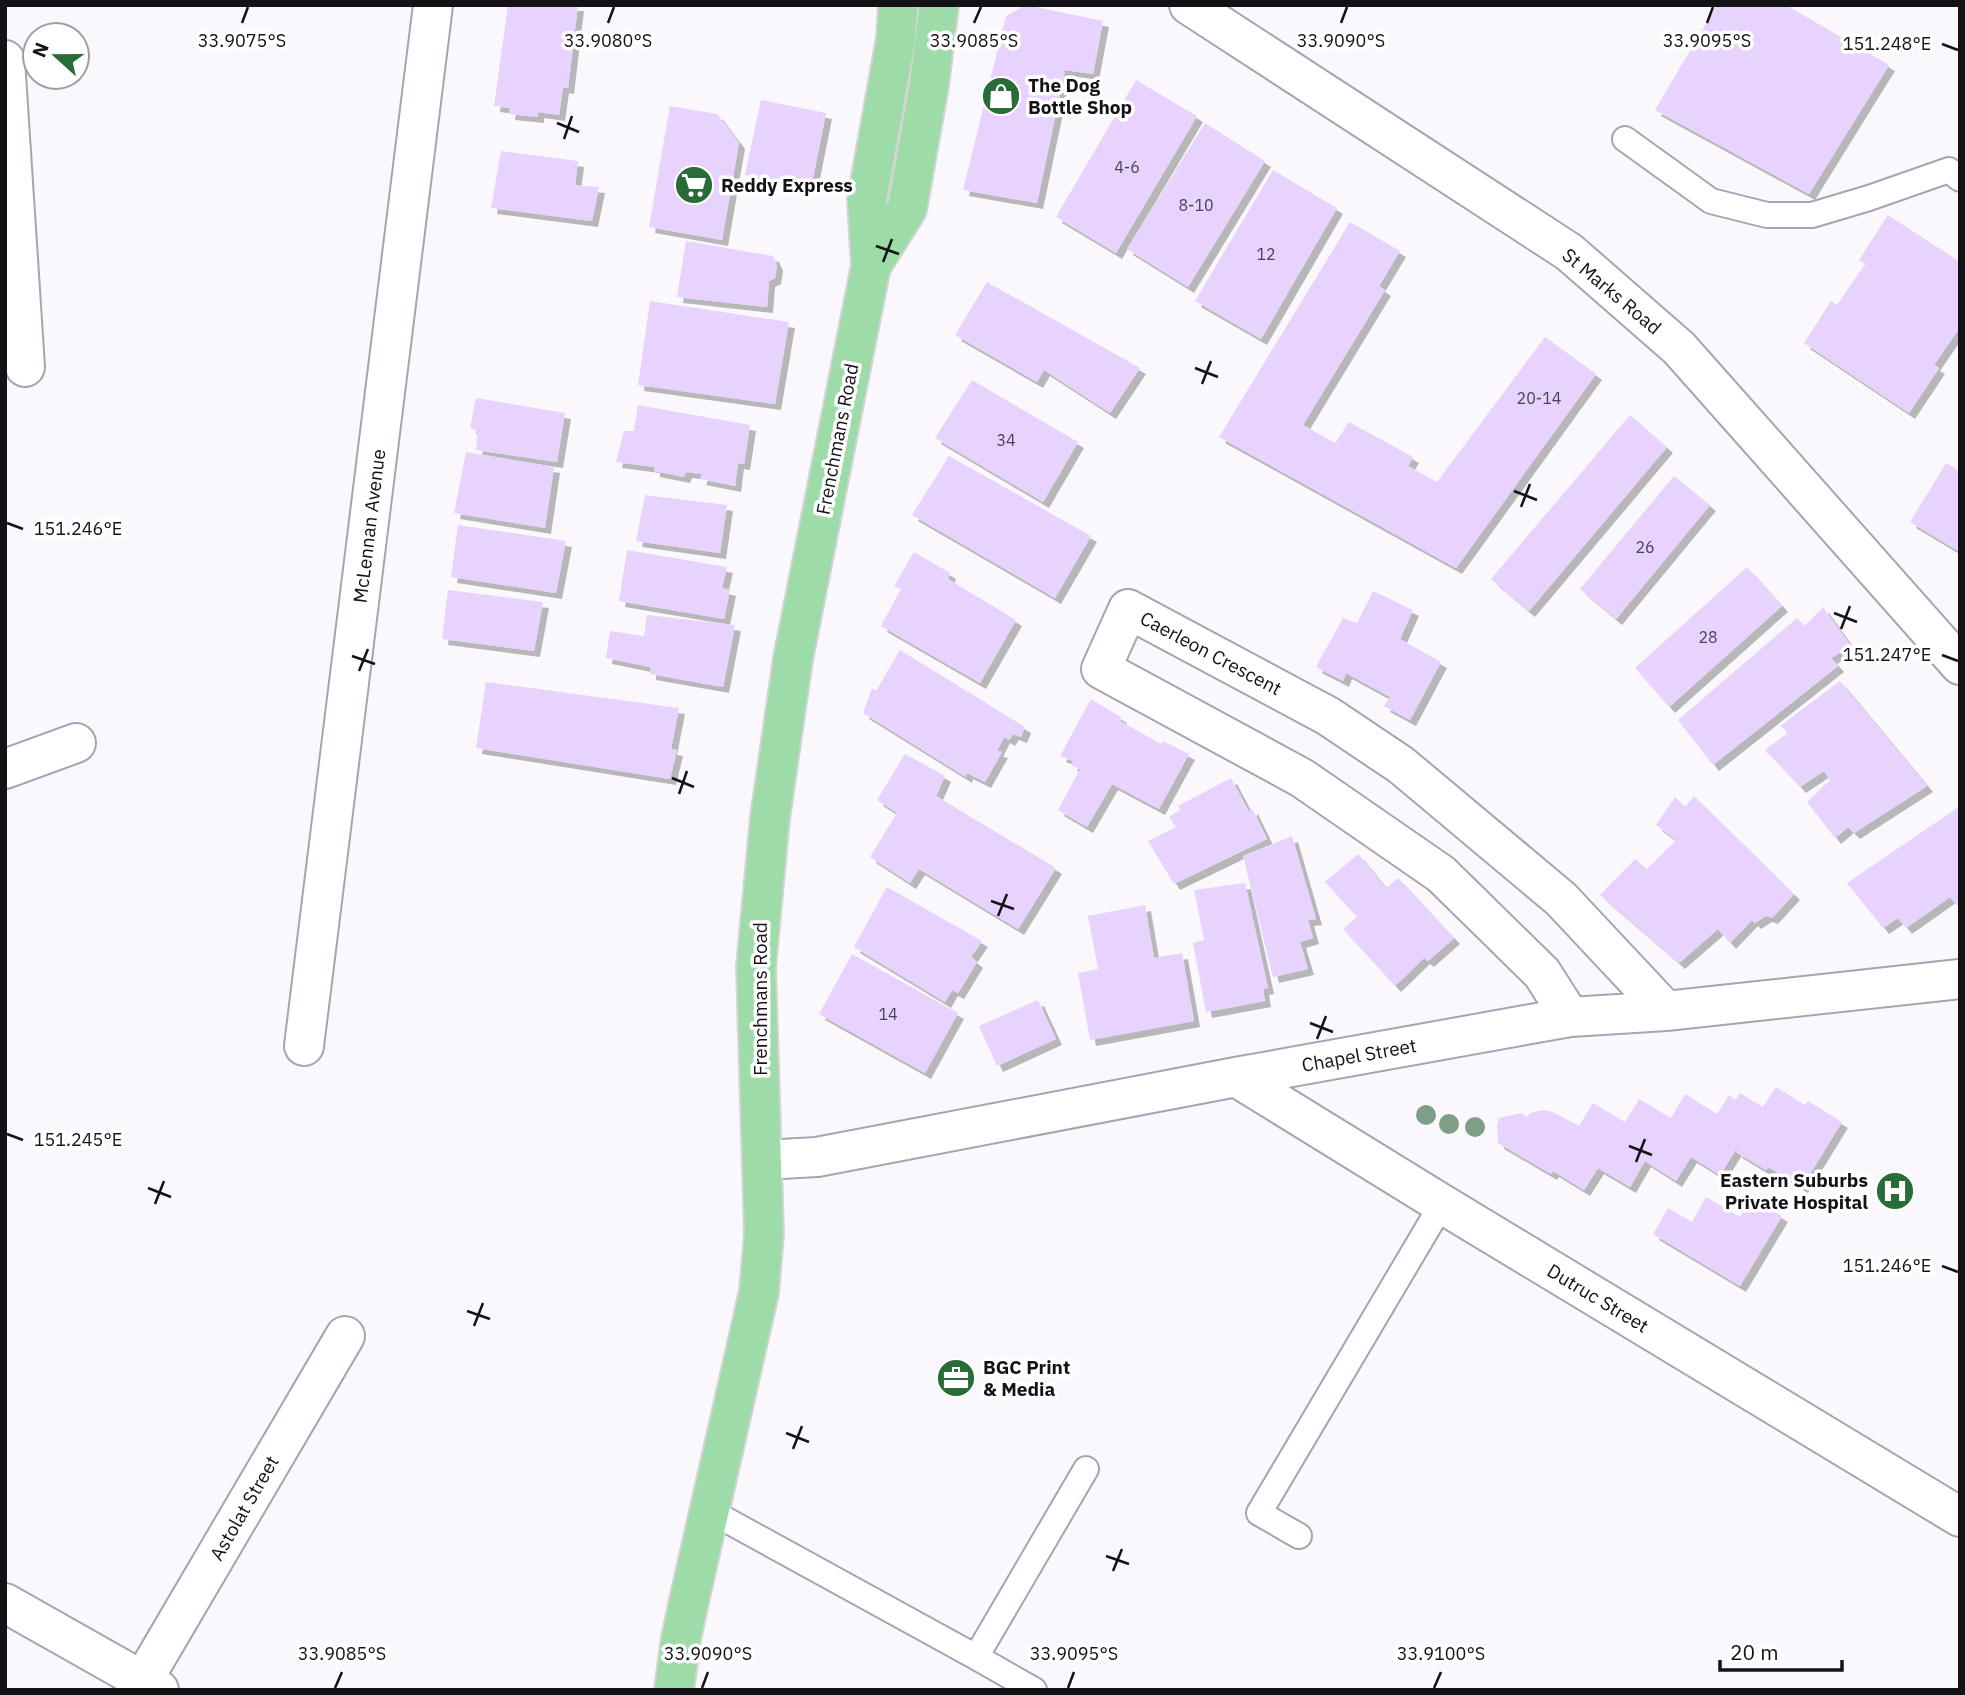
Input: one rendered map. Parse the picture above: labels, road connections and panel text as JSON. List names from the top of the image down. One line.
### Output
{"streets":{"main road":["Frenchmans Road"],"street":["St Marks Road","McLennan Avenue","Caerleon Crescent","Chapel Street","Dutruc Street","Astolat Street"]},"crossings":[["Frenchmans Road","Chapel Street"],["Caerleon Crescent","Chapel Street"],["Chapel Street","Dutruc Street"]],"places":{"shop":["The Dog Bottle Shop"],"supermarket":["Reddy Express"],"hospital":["Eastern Suburbs Private Hospital"],"office":["BGC Print & Media"]},"house_numbers":["4-6","8-10","12","20-14","34","26","28","14"],"scale_bar":"20 m","north":"left","coordinates":["33.9075°S","33.9080°S","33.9085°S","33.9090°S","33.9095°S","151.248°E","151.246°E","151.247°E","151.245°E","33.9100°S"]}
